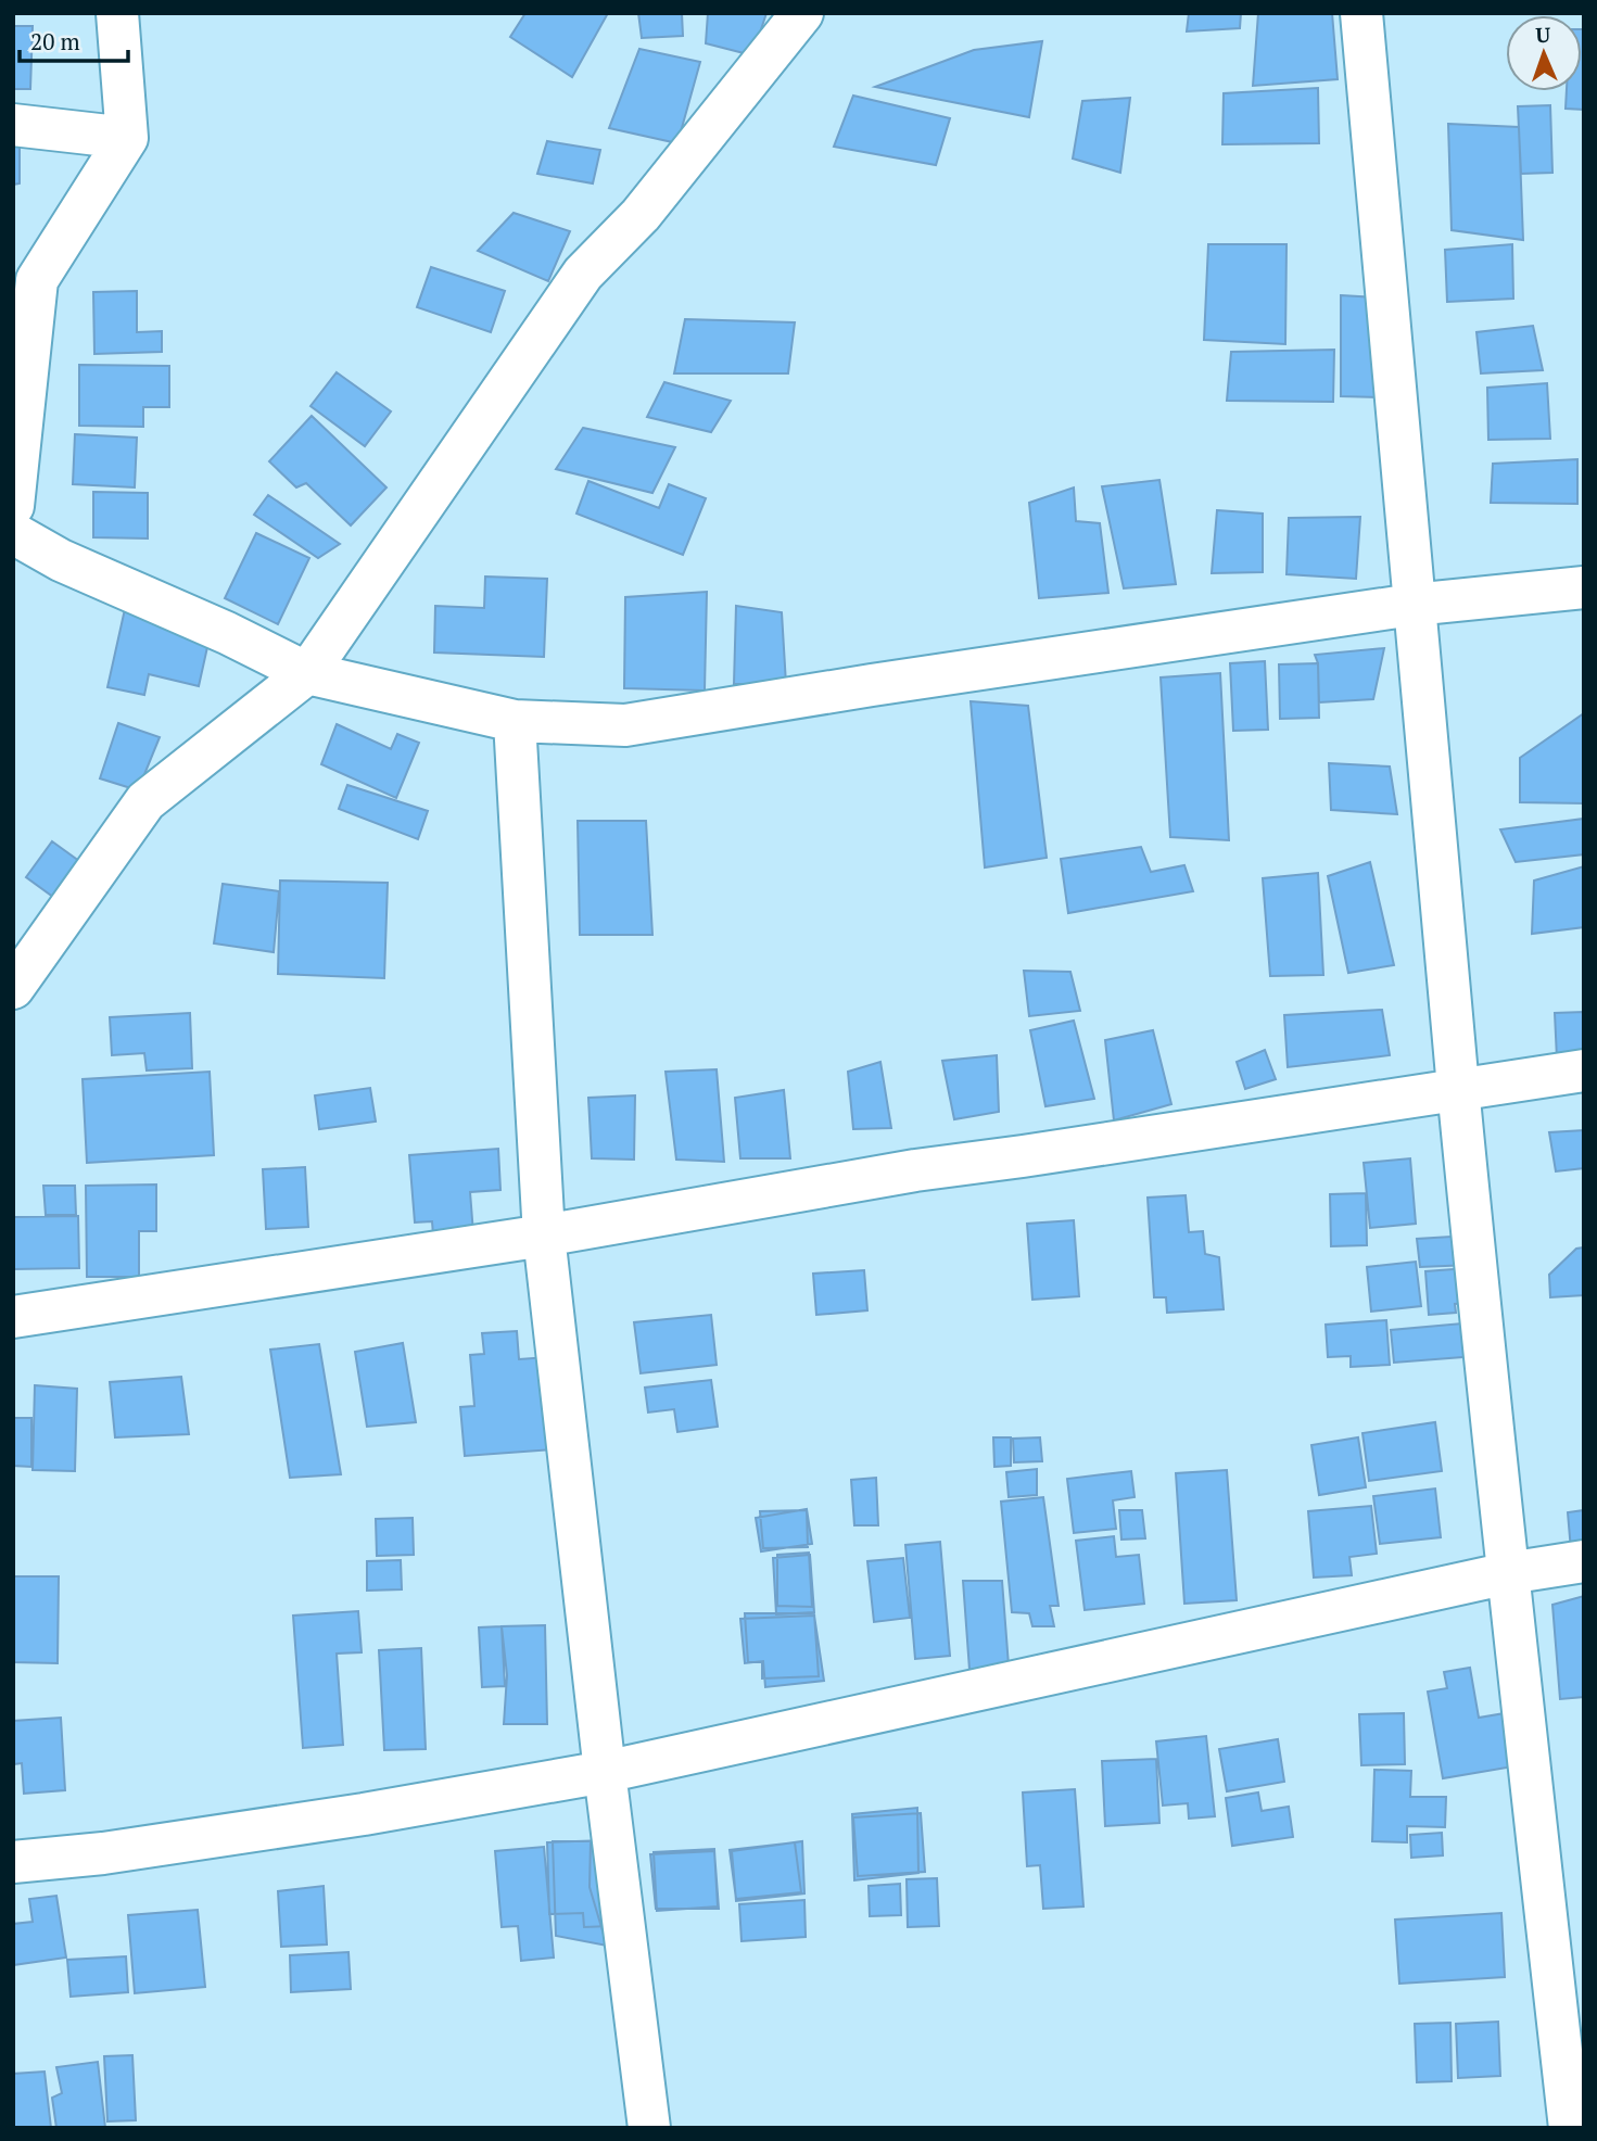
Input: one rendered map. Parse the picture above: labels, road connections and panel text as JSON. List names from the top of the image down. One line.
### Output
{"scale_bar":"20 m","north":"top"}
